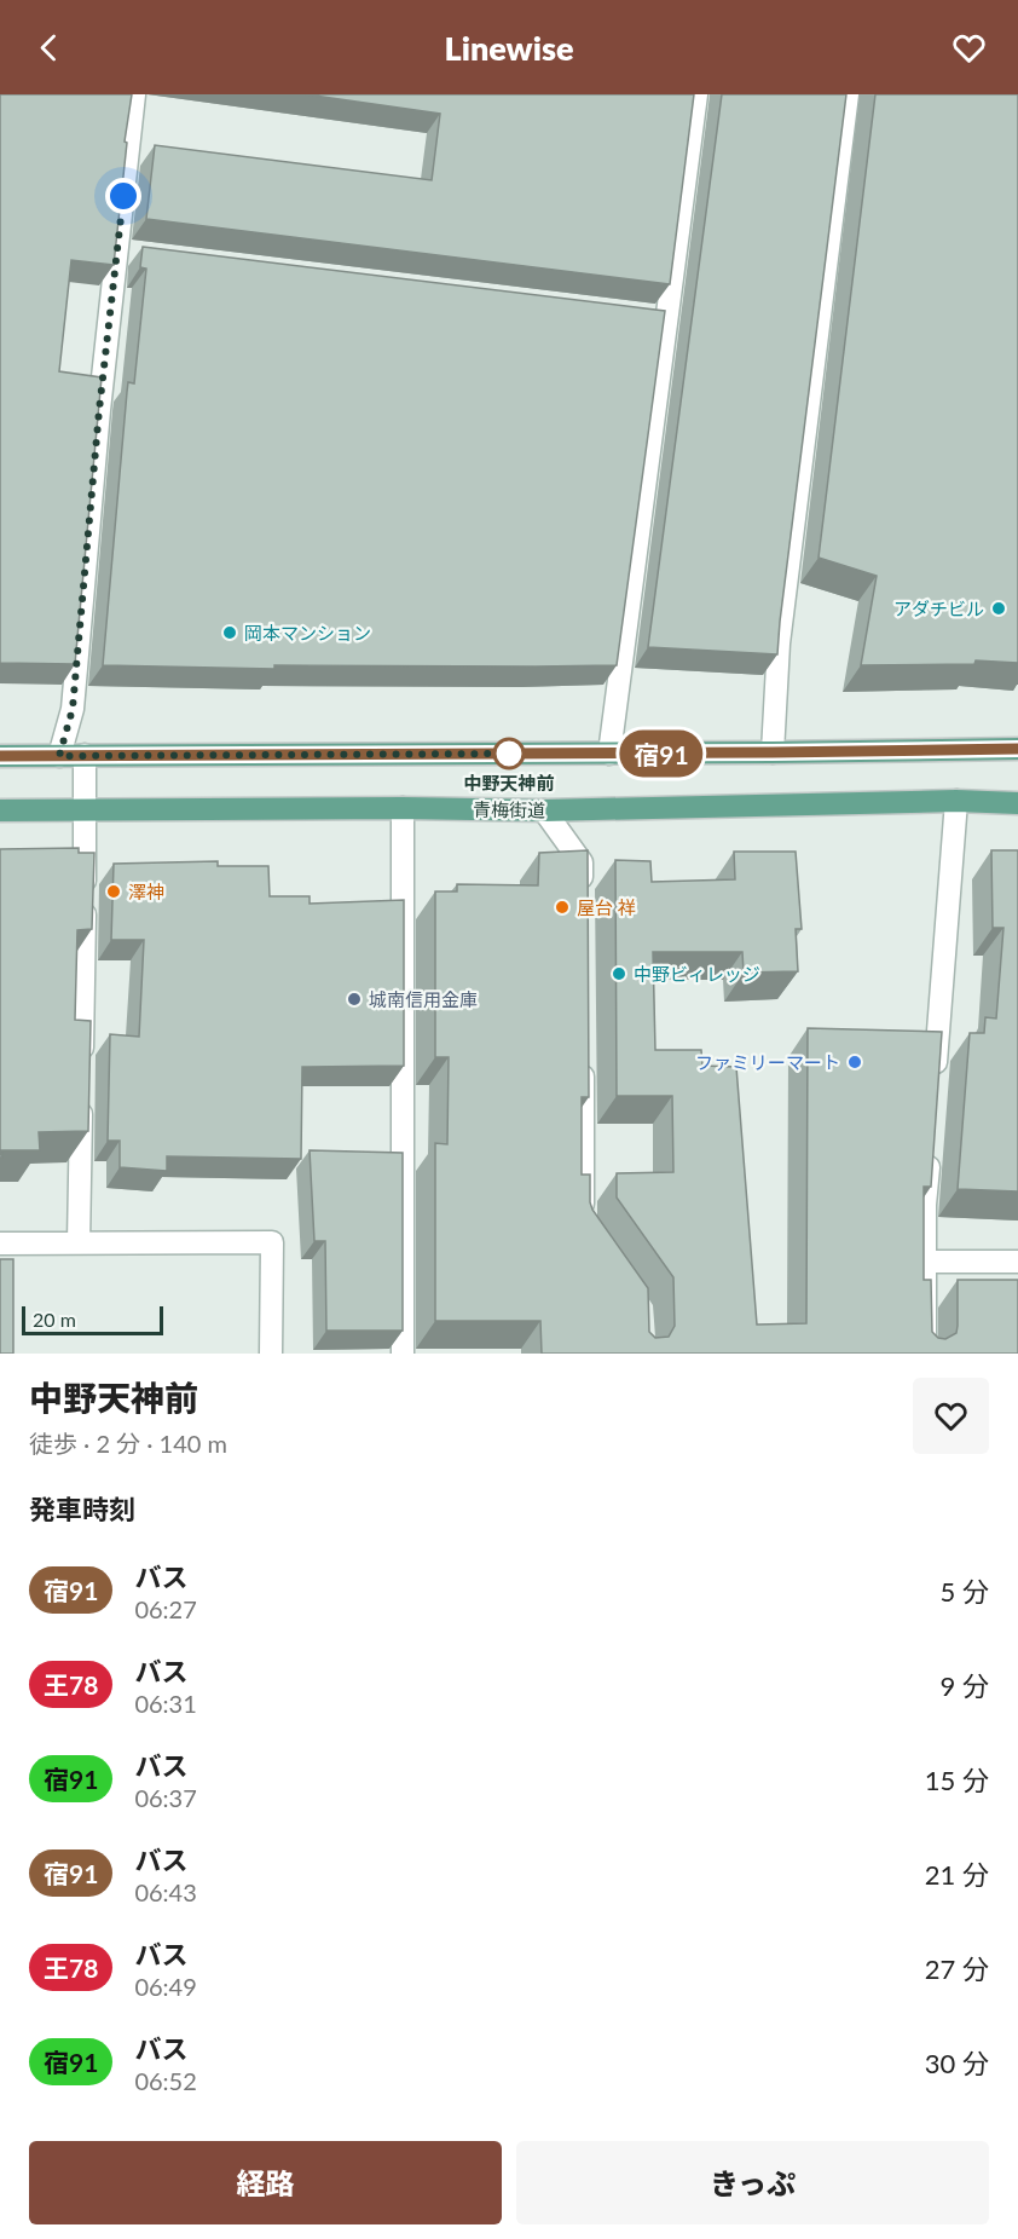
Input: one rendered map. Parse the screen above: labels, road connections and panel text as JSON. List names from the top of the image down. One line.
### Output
{"streets":{"main road":["青梅街道"]},"places":["アダチビル","岡本マンション","中野天神前","澤神","屋台 祥","中野ビィレッジ","城南信用金庫","ファミリーマート"],"lines":["bus line 宿91"],"scale_bar":"20 m","page":{"header":"Linewise","on_map":"宿91","scale":"20 m","heading":[["中野天神前","徒歩 · 2 分 · 140 m"],"発車時刻"],"list":[{"mark":"宿91","name":"バス","note":"06:27","value":"5 分"},{"mark":"王78","name":"バス","note":"06:31","value":"9 分"},{"mark":"宿91","name":"バス","note":"06:37","value":"15 分"},{"mark":"宿91","name":"バス","note":"06:43","value":"21 分"},{"mark":"王78","name":"バス","note":"06:49","value":"27 分"},{"mark":"宿91","name":"バス","note":"06:52","value":"30 分"}],"buttons":["経路","きっぷ"]}}
